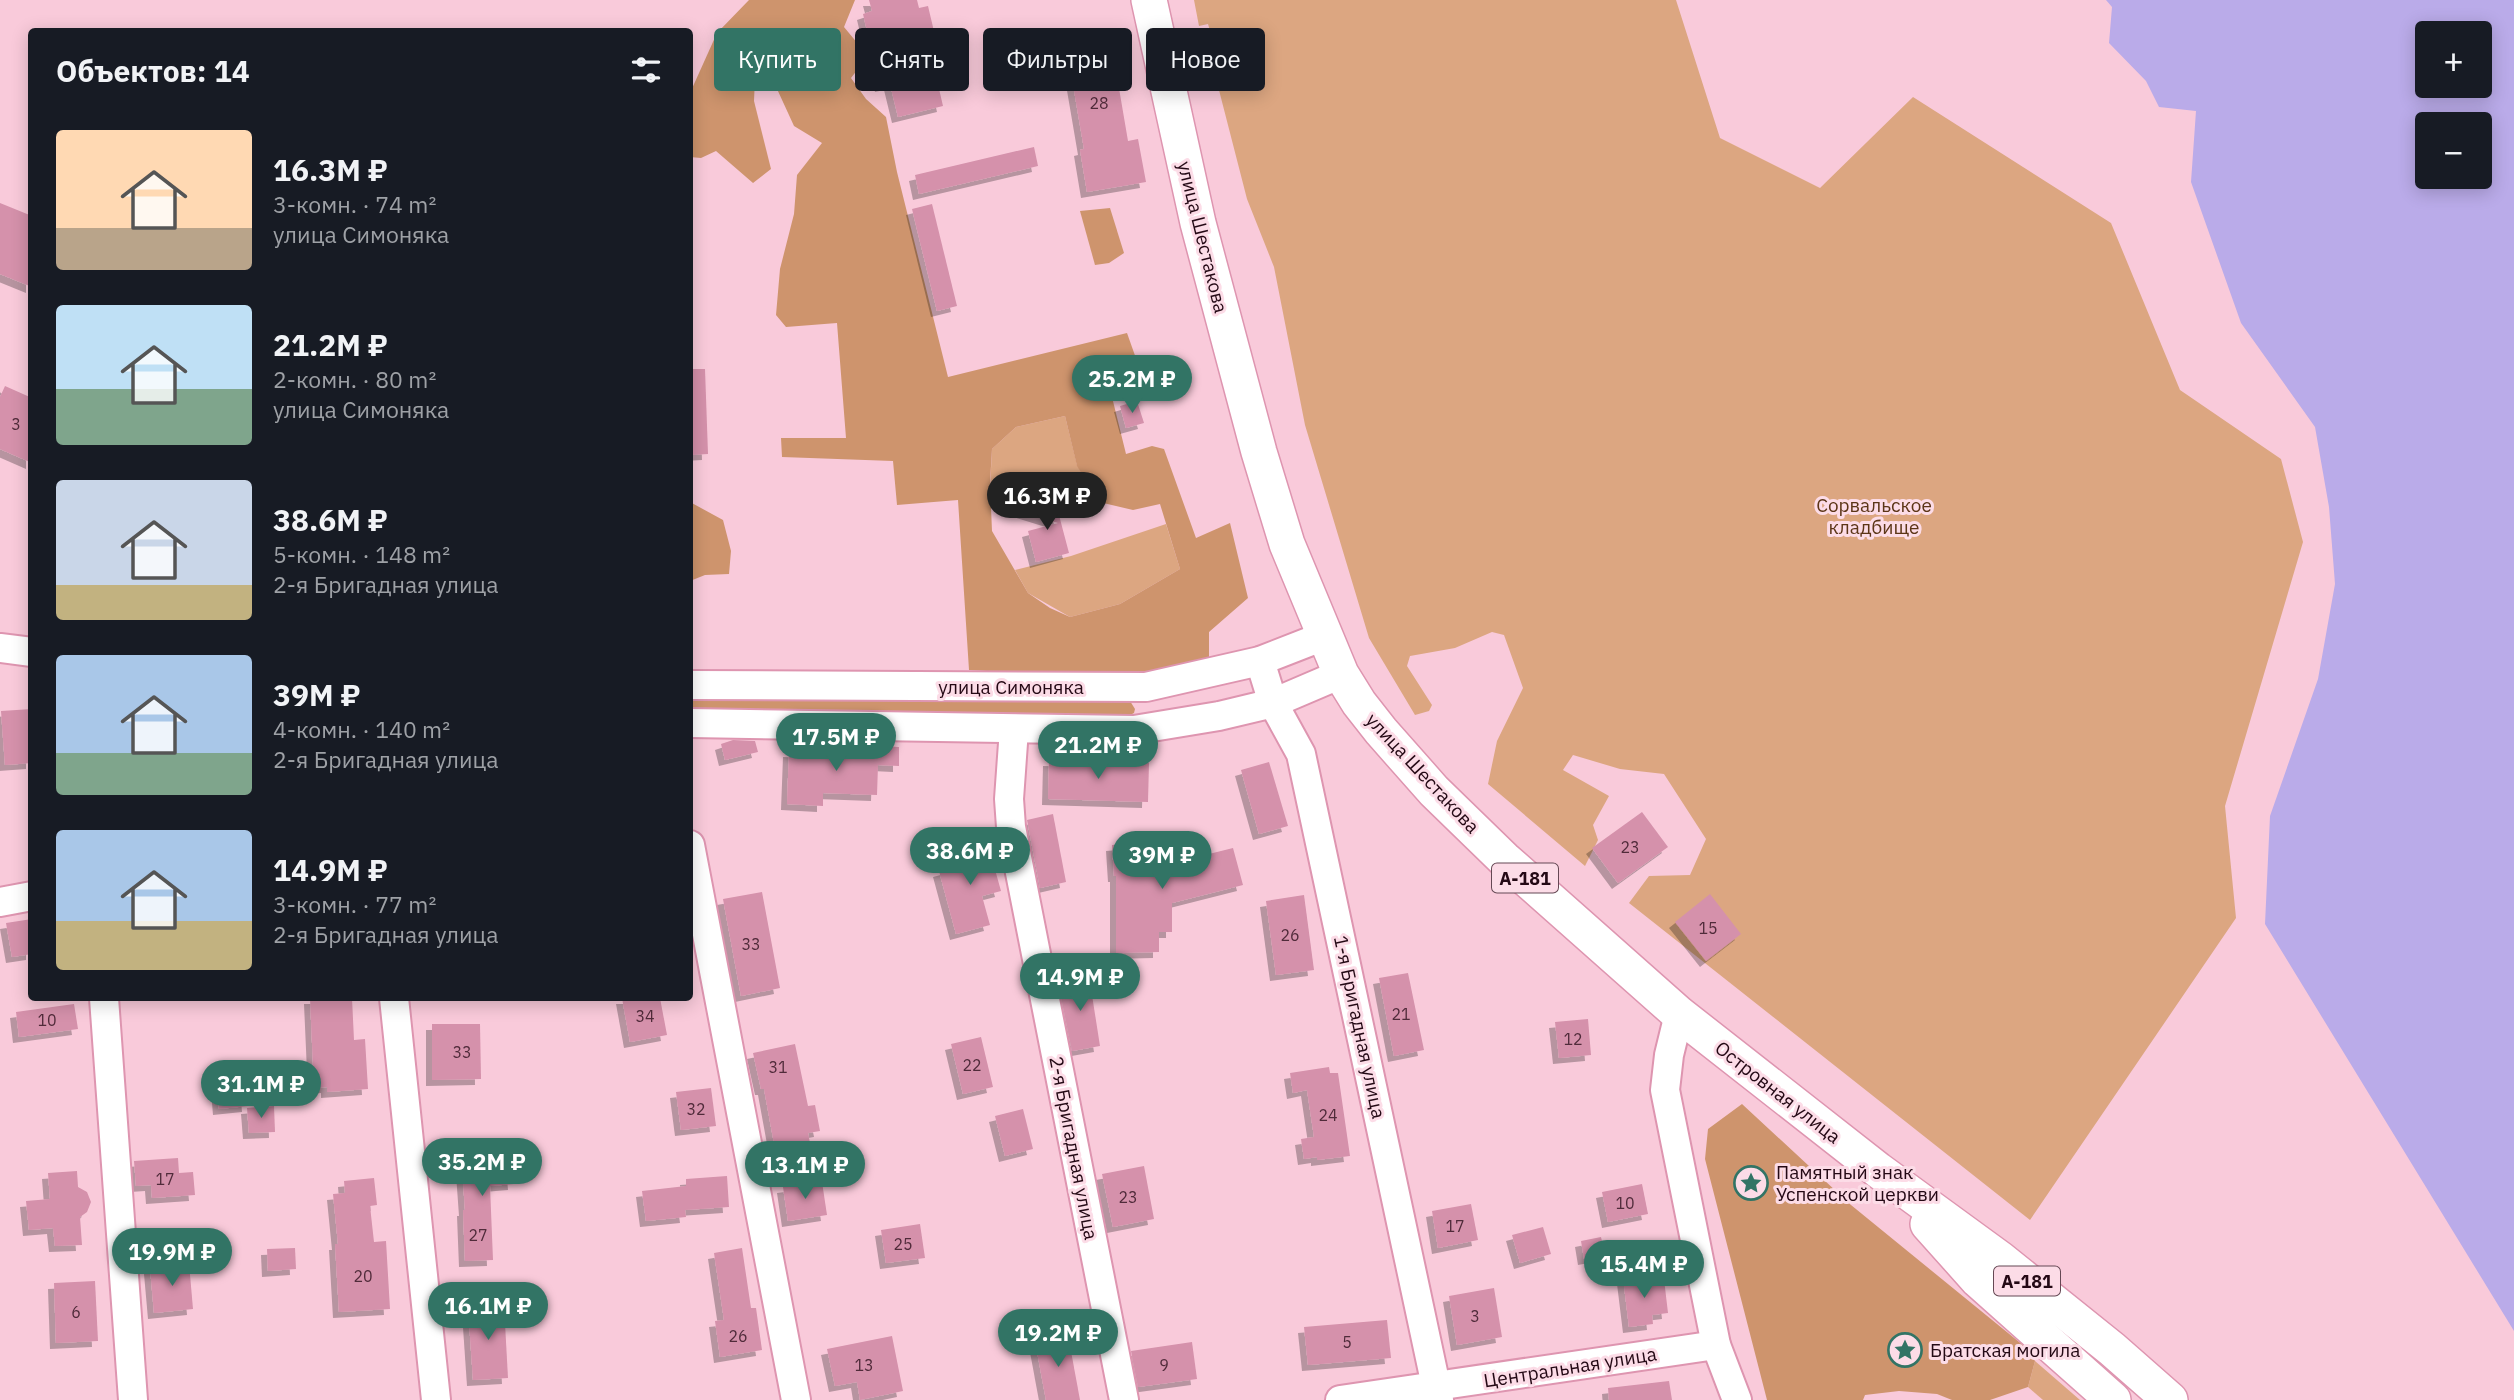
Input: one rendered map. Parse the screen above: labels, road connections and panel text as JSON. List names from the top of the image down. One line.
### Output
{"streets":{"main road":["улица Шестакова","А-181","Островная улица"],"street":["улица Симоняка","1-я Бригадная улица","2-я Бригадная улица","Центральная улица"]},"crossings":[["улица Шестакова","улица Симоняка"],["улица Шестакова","Островная улица"],["улица Симоняка","1-я Бригадная улица"],["1-я Бригадная улица","Центральная улица"]],"parks":["Сорвальское кладбище"],"places":{"place":["Памятный знак Успенской церкви","Братская могила"]},"house_numbers":["28","3","23","15","26","33","21","34","10","12","33","22","31","32","24","17","23","10","17","27","25","20","6","3","26","5","13","9"],"page":{"map_buttons":["+","−"],"chip":["Купить","Снять","Фильтры","Новое"],"heading":"Объектов: 14","list":[{"name":"16.3M ₽","note":"3-комн. · 74 m² · улица Симоняка"},{"name":"21.2M ₽","note":"2-комн. · 80 m² · улица Симоняка"},{"name":"38.6M ₽","note":"5-комн. · 148 m² · 2-я Бригадная улица"},{"name":"39M ₽","note":"4-комн. · 140 m² · 2-я Бригадная улица"},{"name":"14.9M ₽","note":"3-комн. · 77 m² · 2-я Бригадная улица"}],"price":["25.2M ₽","16.3M ₽","17.5M ₽","21.2M ₽","38.6M ₽","39M ₽","14.9M ₽","31.1M ₽","35.2M ₽","13.1M ₽","19.9M ₽","15.4M ₽","16.1M ₽","19.2M ₽"]}}
